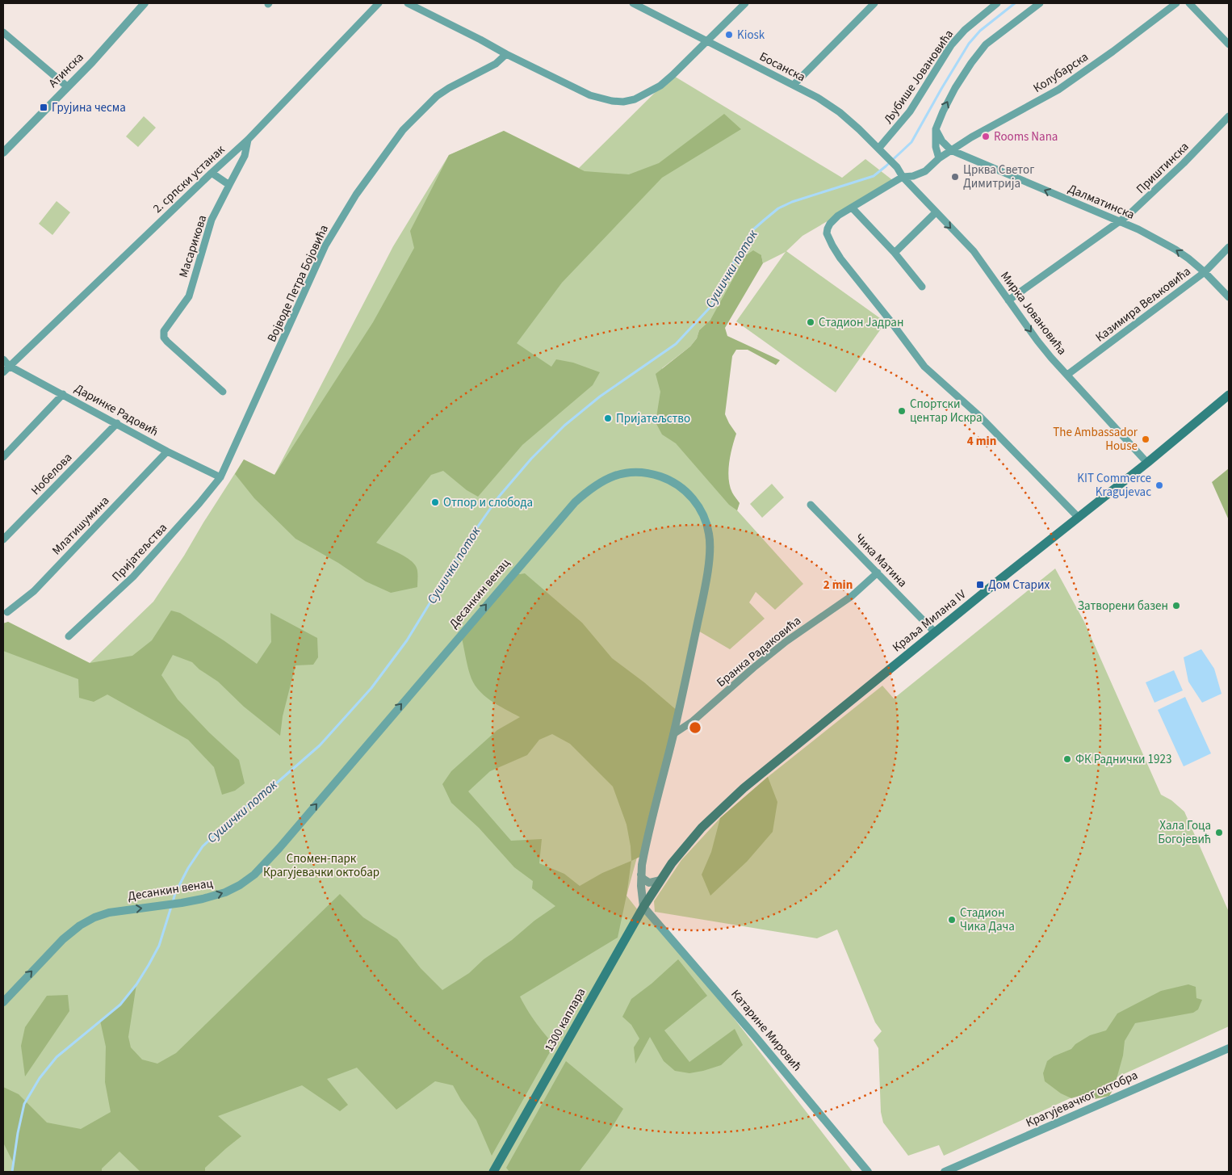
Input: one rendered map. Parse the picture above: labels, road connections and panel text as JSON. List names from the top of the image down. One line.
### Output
{"streets":{"main road":["Краља Милана IV","1300 каплара"],"street":["Босанска","Атинска","Колубарска","Љубише Јовановића","Приштинска","2. српски устанак","Далматинска","Масарикова","Војводе Петра Бојовића","Казимира Вељковића","Мирка Јовановића","Даринке Радовић","Нобелова","Млатишумина","Пријатељства","Чика Матина","Десанкин венац","Бранка Радаковића","Катарине Мировић","Крагујевачког октобра"]},"crossings":[["Босанска","Колубарска"],["Босанска","Љубише Јовановића"],["Босанска","Мирка Јовановића"],["Колубарска","Далматинска"],["Колубарска","Мирка Јовановића"],["Колубарска","Краља Милана IV"],["Приштинска","Далматинска"],["Приштинска","Мирка Јовановића"],["2. српски устанак","Масарикова"],["2. српски устанак","Даринке Радовић"],["Далматинска","Казимира Вељковића"],["Војводе Петра Бојовића","Даринке Радовић"],["Војводе Петра Бојовића","Пријатељства"],["Казимира Вељковића","Мирка Јовановића"],["Мирка Јовановића","Краља Милана IV"],["Даринке Радовић","Нобелова"],["Даринке Радовић","Млатишумина"],["Даринке Радовић","Пријатељства"],["Чика Матина","Краља Милана IV"],["Чика Матина","Бранка Радаковића"],["Десанкин венац","Бранка Радаковића"],["Десанкин венац","1300 каплара"],["Десанкин венац","Катарине Мировић"],["Краља Милана IV","1300 каплара"],["1300 каплара","Катарине Мировић"]],"one_way":["Далматинска","Мирка Јовановића"],"water":["Сушички поток"],"parks":["Спомен-парк Крагујевачки октобар"],"places":{"other":["Kiosk","Rooms Nana","Црква Светог Димитрија","Стадион Јадран","Спортски центар Искра","Пријатељство","The Ambassador House","KIT Commerce Kragujevac","Отпор и слобода","Затворени базен","ФК Раднички 1923","Хала Гоца Богојевић","Стадион Чика Дача"],"transit":["Грујина чесма","Дом Старих"]},"rings":["4 min","2 min"]}
